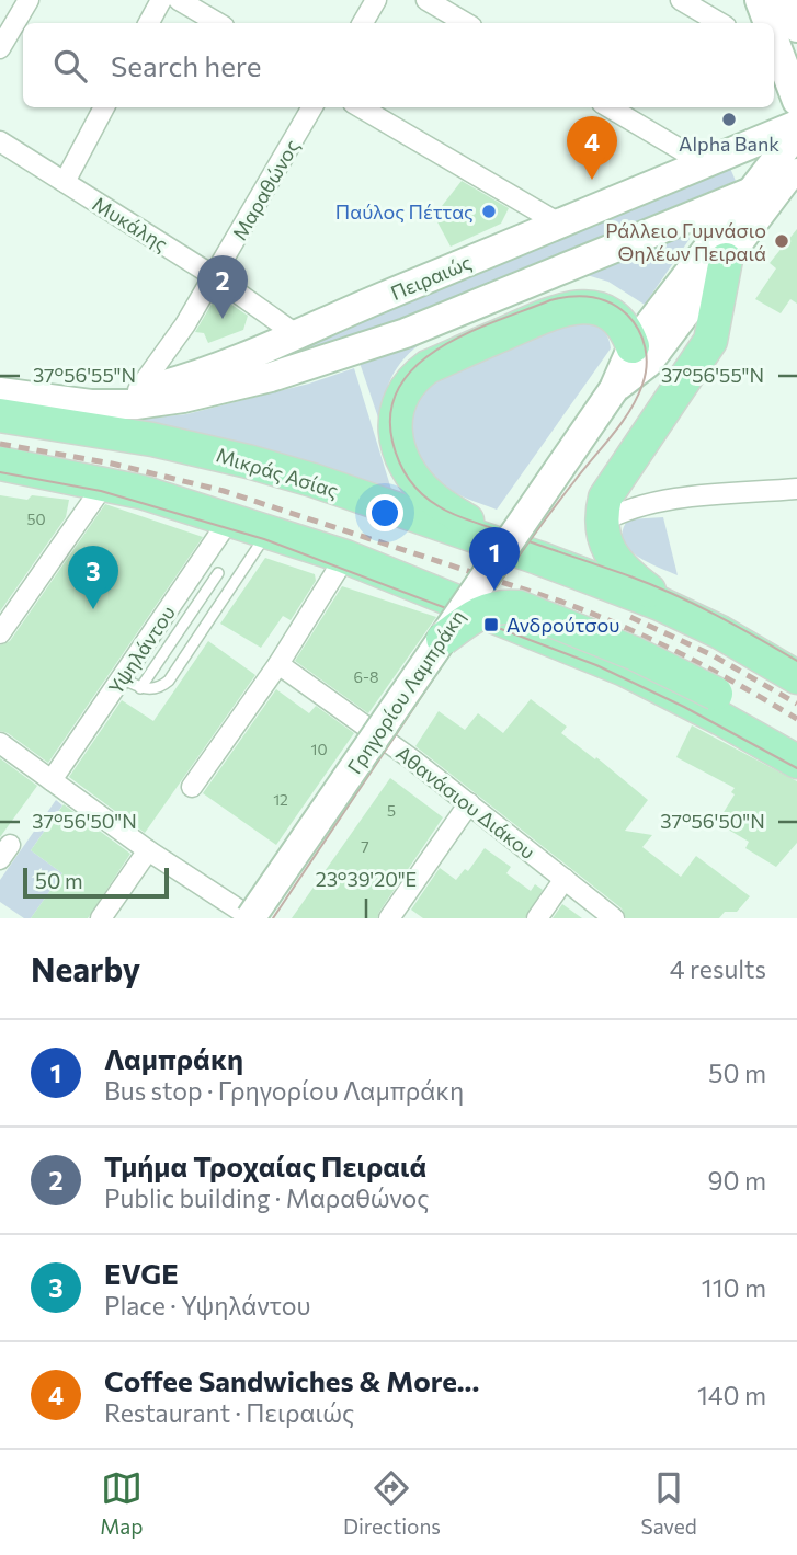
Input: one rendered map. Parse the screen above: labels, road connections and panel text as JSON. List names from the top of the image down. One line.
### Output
{"streets":{"main road":["Πειραιώς","Μικράς Ασίας","Γρηγορίου Λαμπράκη"],"street":["Μαραθώνος","Μυκάλης","Υψηλάντου","Αθανάσιου Διάκου"]},"crossings":[["Μαραθώνος","Μυκάλης"],["Μαραθώνος","Πειραιώς"],["Μυκάλης","Πειραιώς"],["Πειραιώς","Γρηγορίου Λαμπράκη"]],"places":{"other":["Alpha Bank","Παύλος Πέττας","Ράλλειο Γυμνάσιο Θηλέων Πειραιά"],"transit":["Ανδρούτσου"]},"house_numbers":["50","6-8","10","12","5","7"],"scale_bar":"50 m","page":{"search":"Search here","pins":["4","2","1","3"],"scale":"50 m","heading":["Nearby","4 results"],"list":[{"mark":"1","name":"Λαμπράκη","note":"Bus stop · Γρηγορίου Λαμπράκη","value":"50 m"},{"mark":"2","name":"Τμήμα Τροχαίας Πειραιά","note":"Public building · Μαραθώνος","value":"90 m"},{"mark":"3","name":"EVGE","note":"Place · Υψηλάντου","value":"110 m"},{"mark":"4","name":"Coffee Sandwiches & More...","note":"Restaurant · Πειραιώς","value":"140 m"}],"nav":["Map","Directions","Saved"]},"coordinates":["37°56'55\"N","37°56'50\"N","23°39'20\"E"]}
